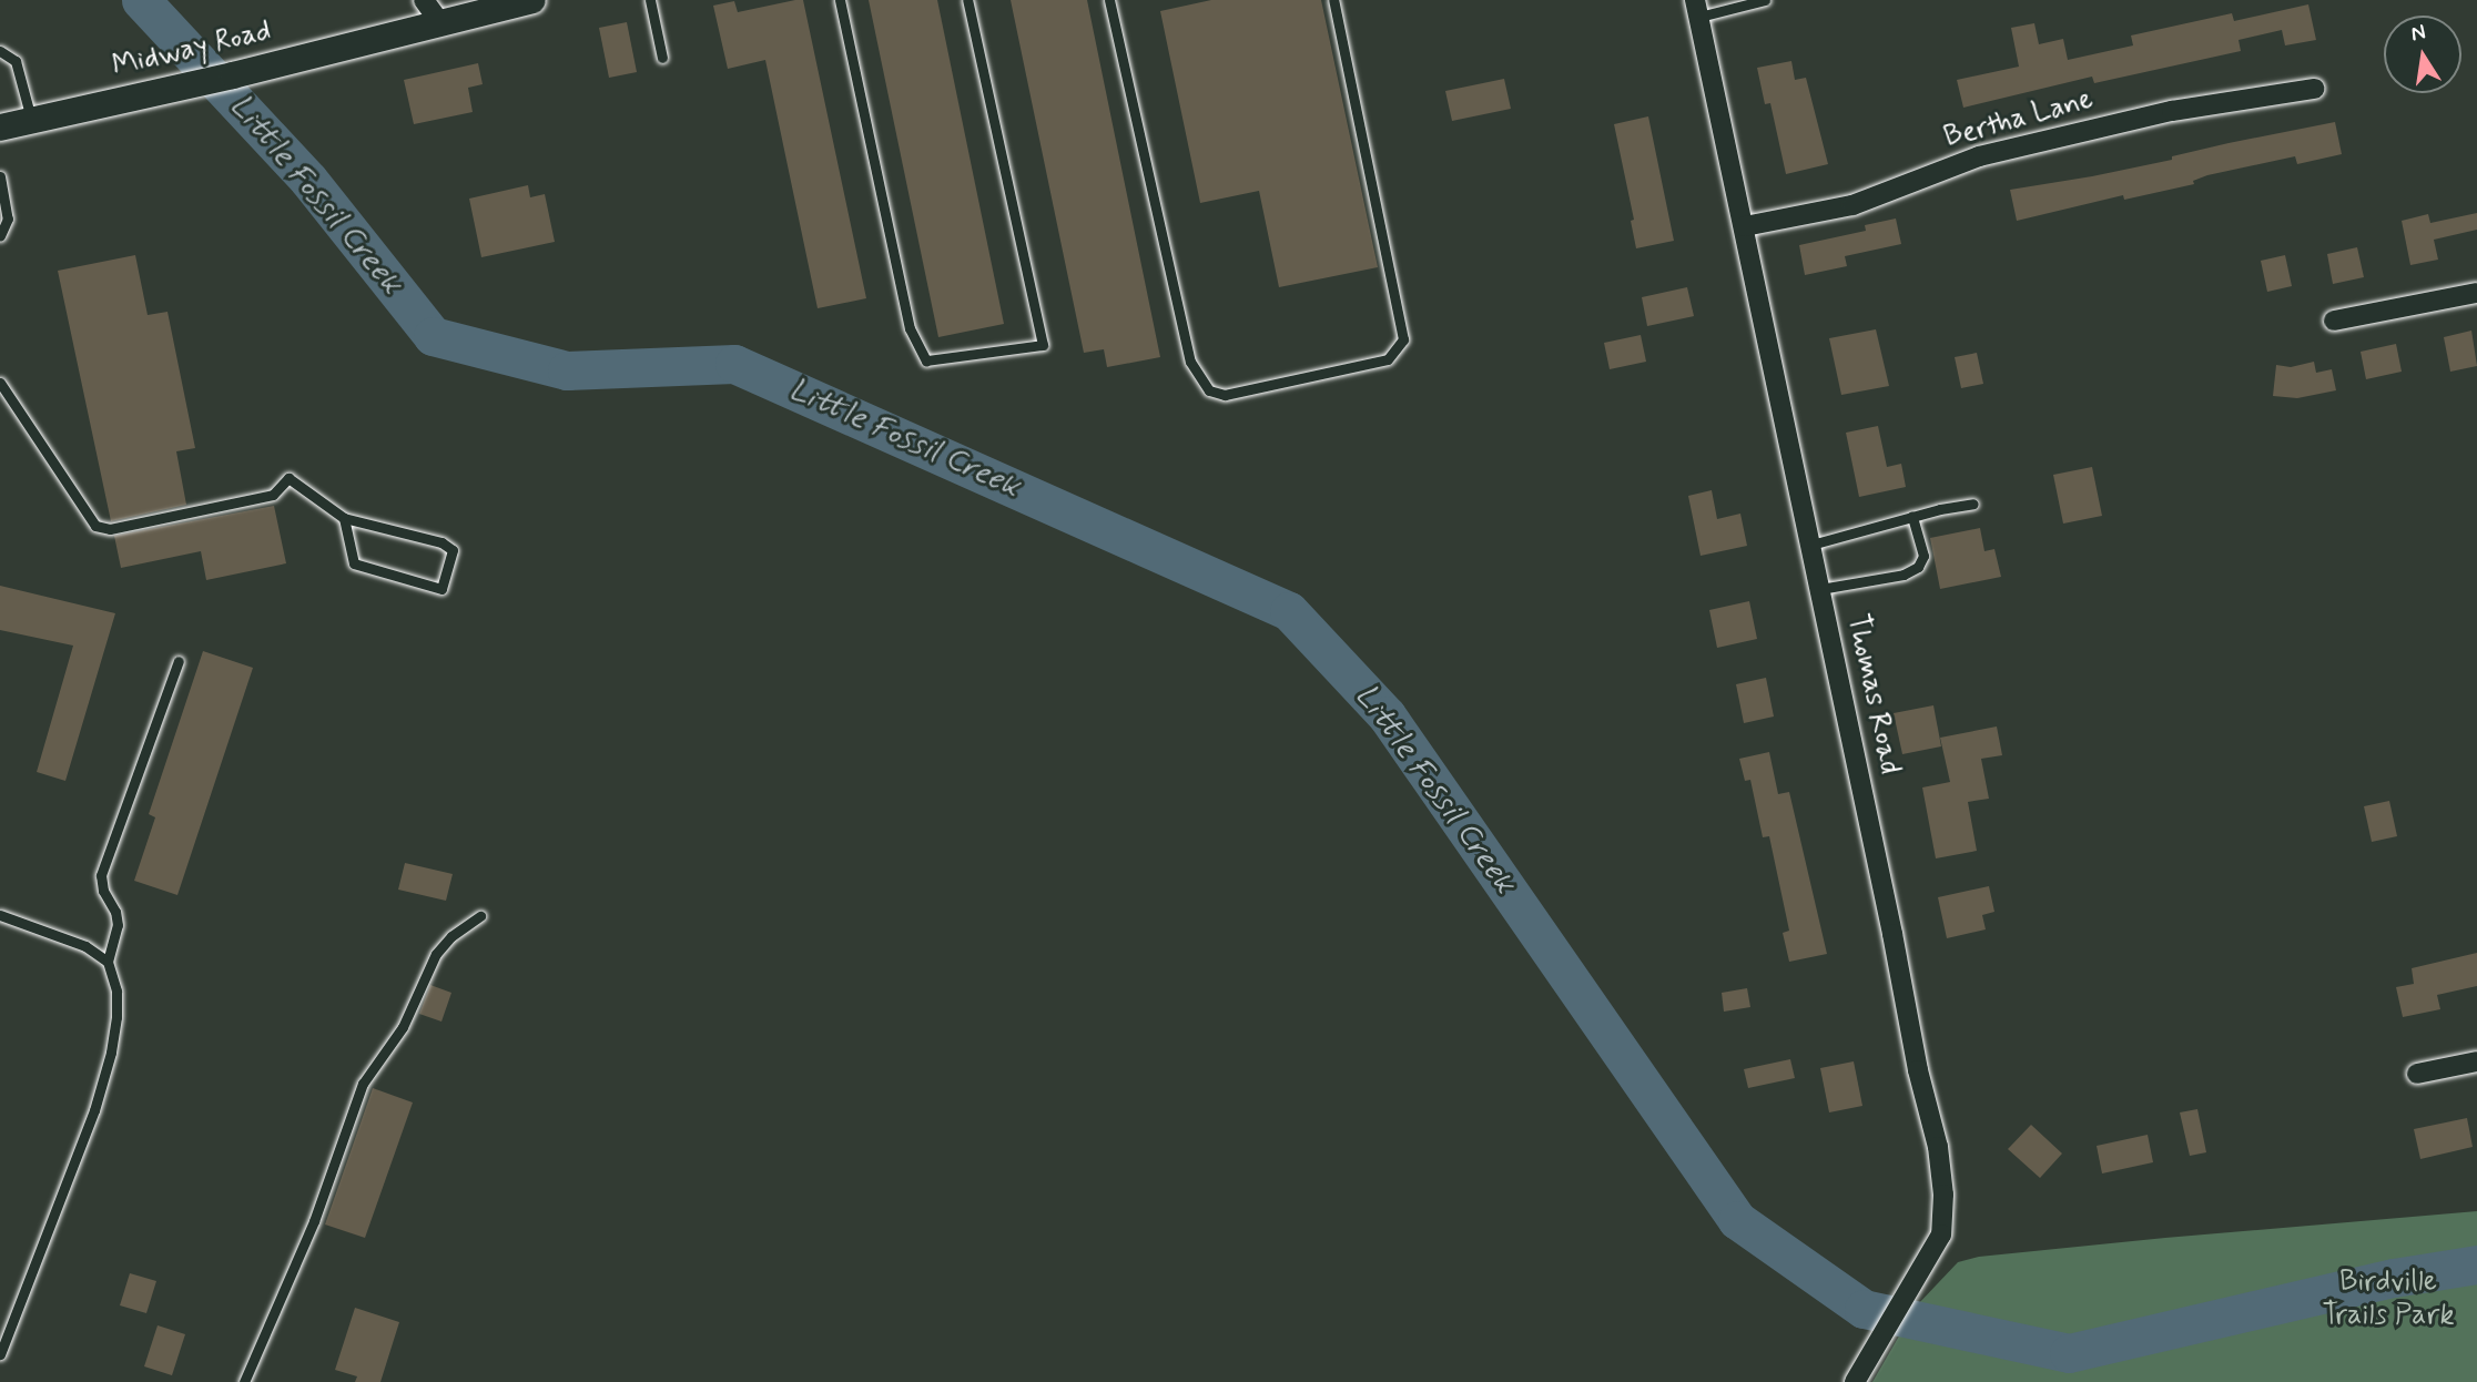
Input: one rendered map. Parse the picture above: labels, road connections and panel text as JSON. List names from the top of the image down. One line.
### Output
{"streets":{"main road":["Midway Road"],"street":["Bertha Lane","Thomas Road"]},"crossings":[["Bertha Lane","Thomas Road"]],"water":["Little Fossil Creek"],"parks":["Birdville Trails Park"],"north":"top"}
